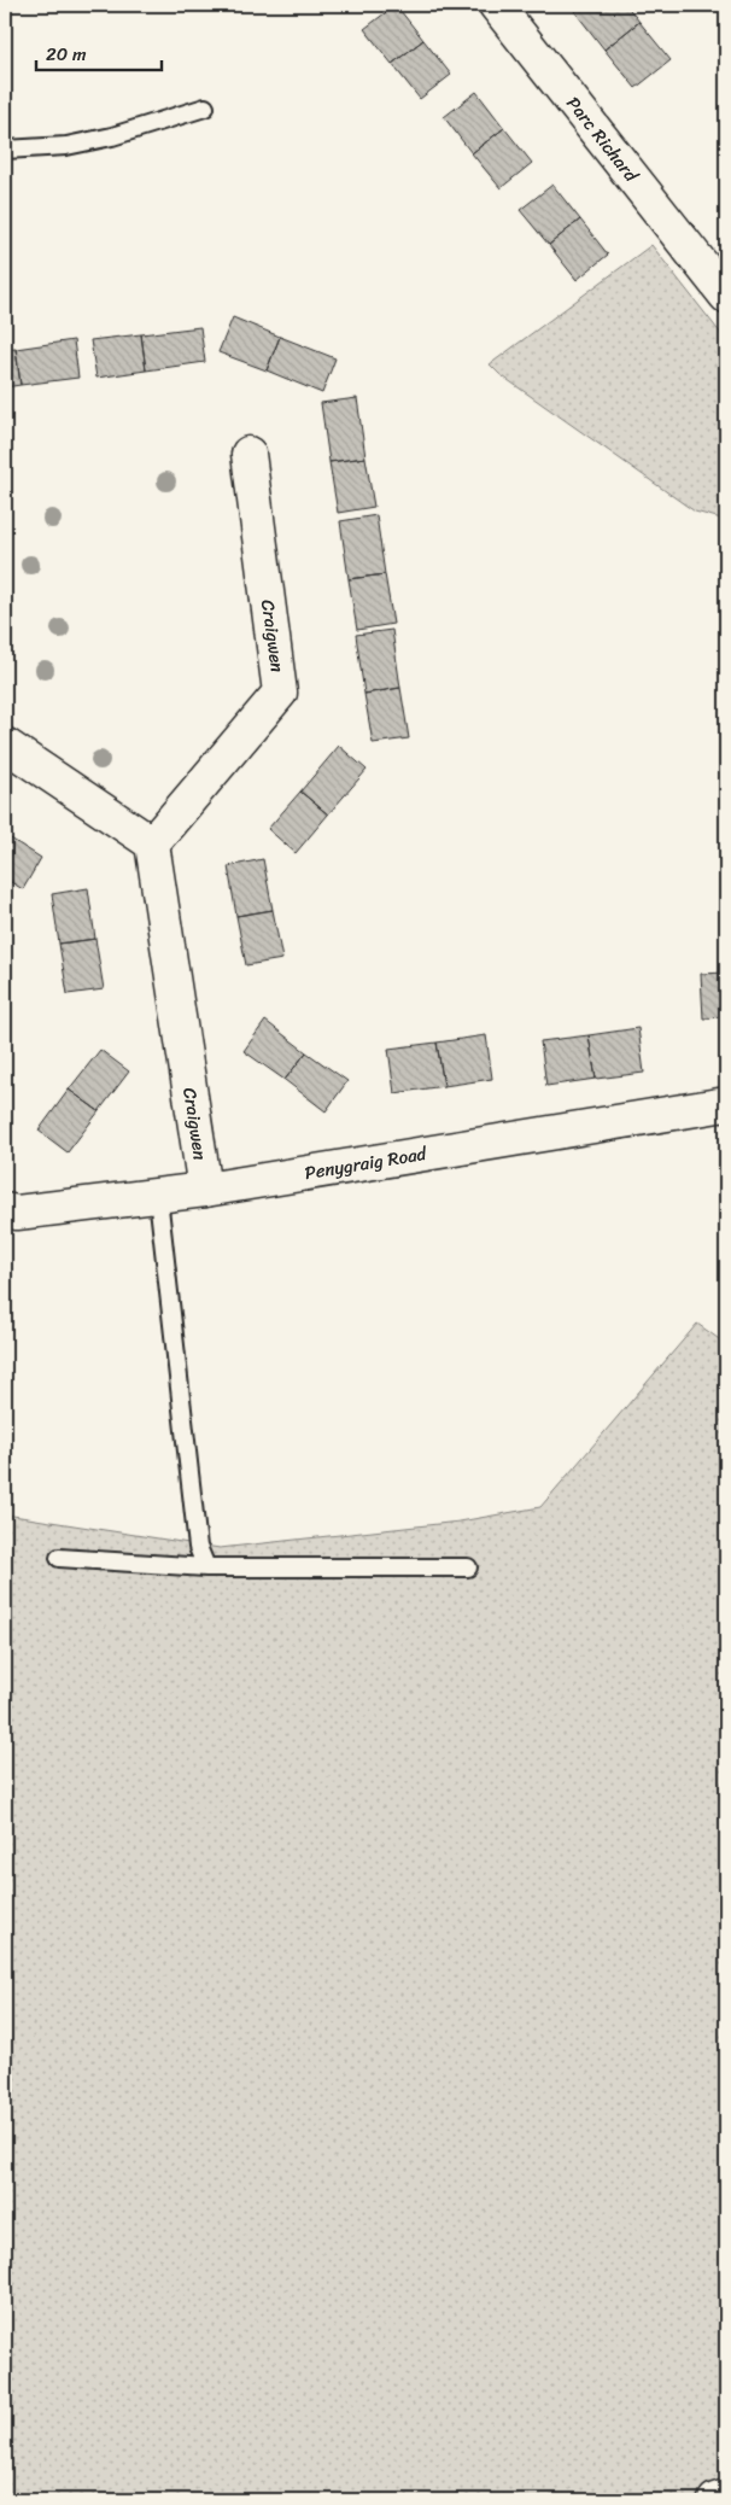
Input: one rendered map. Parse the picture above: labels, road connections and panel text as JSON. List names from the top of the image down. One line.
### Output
{"streets":{"street":["Parc Richard","Craigwen","Penygraig Road"]},"crossings":[["Craigwen","Penygraig Road"]],"scale_bar":"20 m"}
